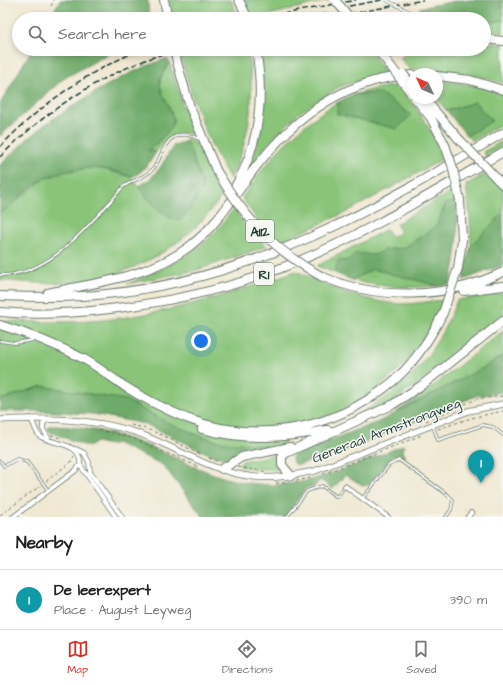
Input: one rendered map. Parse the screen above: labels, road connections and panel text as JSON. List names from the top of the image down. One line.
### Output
{"streets":{"highway":["A112","R1"],"street":["Generaal Armstrongweg"]},"north":"top left","page":{"search":"Search here","pins":"1","heading":"Nearby","list":[{"mark":"1","name":"De leerexpert","note":"Place · August Leyweg","value":"390 m"}],"nav":["Map","Directions","Saved"]}}
